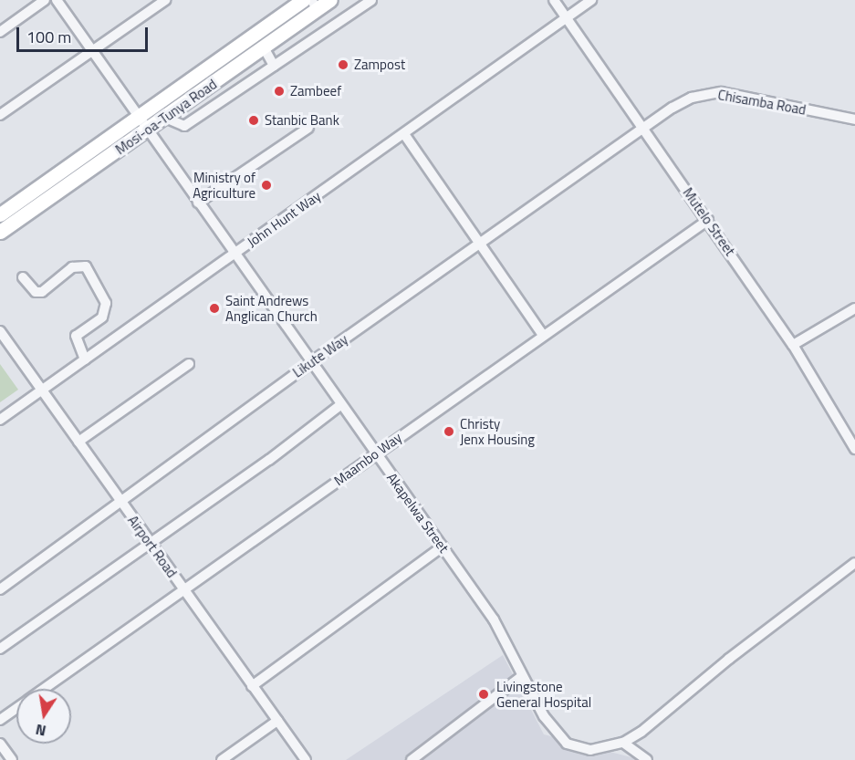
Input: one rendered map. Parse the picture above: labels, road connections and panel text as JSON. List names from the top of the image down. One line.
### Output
{"streets":{"highway":["Mosi-oa-Tunya Road"],"street":["Chisamba Road","John Hunt Way","Mutelo Street","Likute Way","Maambo Way","Akapelwa Street","Airport Road"]},"crossings":[["Chisamba Road","Mutelo Street"],["Chisamba Road","Likute Way"],["Mosi-oa-Tunya Road","Akapelwa Street"],["John Hunt Way","Mutelo Street"],["John Hunt Way","Akapelwa Street"],["John Hunt Way","Airport Road"],["Mutelo Street","Likute Way"],["Mutelo Street","Maambo Way"],["Likute Way","Akapelwa Street"],["Likute Way","Airport Road"],["Maambo Way","Akapelwa Street"],["Maambo Way","Airport Road"]],"places":["Zampost","Zambeef","Stanbic Bank","Ministry of Agriculture","Saint Andrews Anglican Church","Christy Jenx Housing","Livingstone General Hospital"],"scale_bar":"100 m","north":"bottom"}
